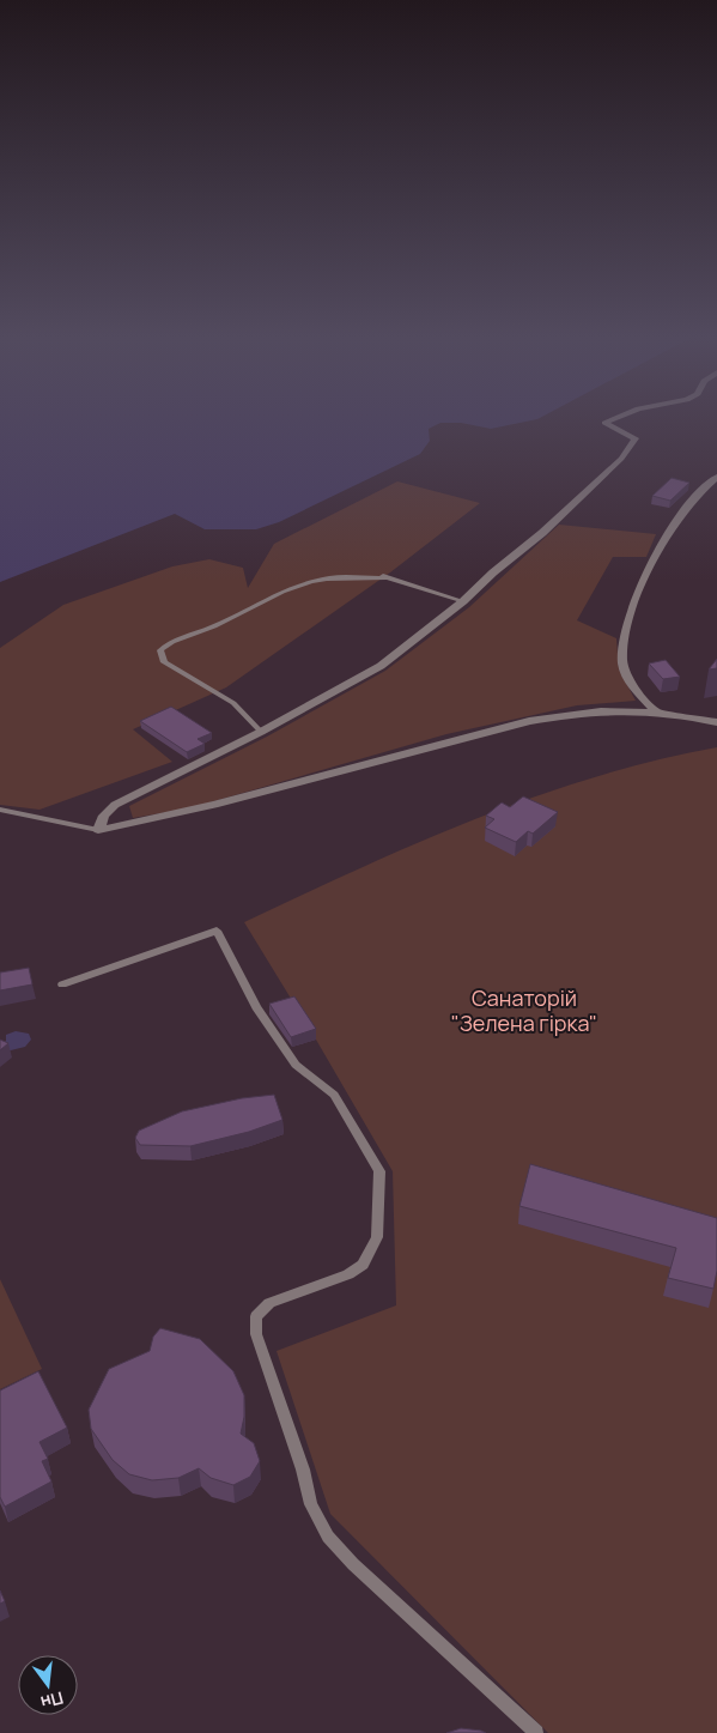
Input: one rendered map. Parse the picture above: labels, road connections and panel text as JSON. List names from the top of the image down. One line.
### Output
{"parks":["Санаторій \"Зелена гірка\""],"north":"bottom"}
